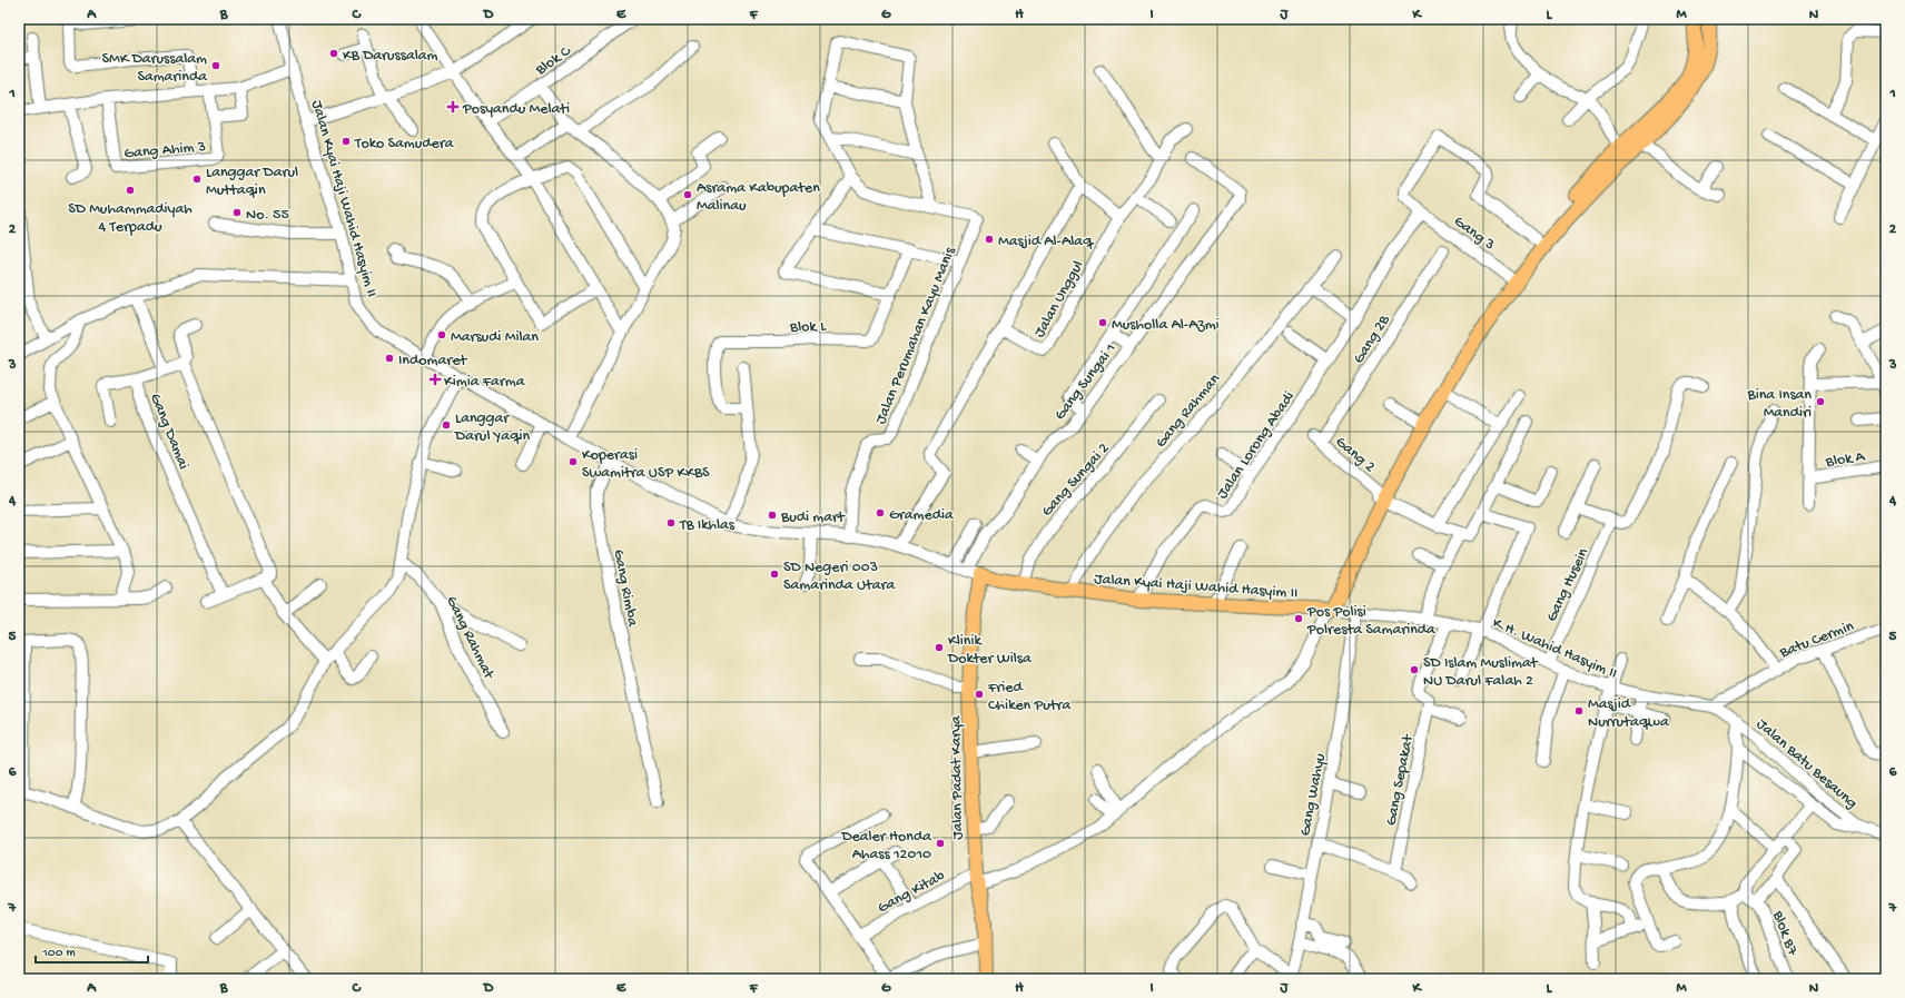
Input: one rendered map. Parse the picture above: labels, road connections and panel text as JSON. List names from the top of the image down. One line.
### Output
{"streets":{"main road":["Jalan Kyai Haji Wahid Hasyim II","Jalan Padat Karya"],"street":["Blok C","Gang Ahim 3","Gang 3","Jalan Unggul","Blok L","Jalan Perumahan Kayu Manis","Gang 2B","Gang Sungai 1","Gang Rahman","Gang Damai","Jalan Lorong Abadi","Gang 2","Blok A","Gang Sungai 2","Gang Husein","Gang Rimba","Gang Rahmat","Batu Cermin","K.H. Wahid Hasyim II","Jalan Batu Besaung","Gang Sepakat","Gang Wahyu","Gang Kitab","Blok B7"]},"crossings":[["Jalan Kyai Haji Wahid Hasyim II","Jalan Perumahan Kayu Manis"],["Jalan Kyai Haji Wahid Hasyim II","Gang Sungai 1"],["Jalan Kyai Haji Wahid Hasyim II","Gang Rahman"],["Jalan Kyai Haji Wahid Hasyim II","Jalan Lorong Abadi"],["Jalan Kyai Haji Wahid Hasyim II","Gang Sungai 2"],["Jalan Kyai Haji Wahid Hasyim II","Gang Rimba"],["Jalan Kyai Haji Wahid Hasyim II","K.H. Wahid Hasyim II"],["Jalan Kyai Haji Wahid Hasyim II","Jalan Padat Karya"],["Jalan Kyai Haji Wahid Hasyim II","Gang Kitab"],["Gang 3","Jalan Lorong Abadi"],["Gang 2B","Gang 2"],["Gang Sungai 1","Jalan Padat Karya"],["Gang Husein","K.H. Wahid Hasyim II"],["Batu Cermin","K.H. Wahid Hasyim II"],["Batu Cermin","Jalan Batu Besaung"],["K.H. Wahid Hasyim II","Jalan Batu Besaung"],["K.H. Wahid Hasyim II","Gang Wahyu"],["K.H. Wahid Hasyim II","Gang Kitab"],["Jalan Padat Karya","Gang Kitab"]],"places":{"other":["KB Darussalam","SMK Darussalam Samarinda","Toko Samudera","Langgar Darul Muttaqin","SD Muhammadiyah 4 Terpadu","Asrama Kabupaten Malinau","No. 55","Masjid Al-Alaq","Musholla Al-Azmi","Marsudi Milan","Indomaret","Bina Insan Mandiri","Langgar Darul Yaqin","Koperasi Swamitra USP KKBS","Gramedia","Budi mart","TB Ikhlas","SD Negeri 003 Samarinda Utara","Pos Polisi Polresta Samarinda","Klinik Dokter Wilsa","SD Islam Muslimat NU Darul Falah 2","Fried Chiken Putra","Masjid Nurrutaqwa","Dealer Honda Ahass 12010"],"health":["Posyandu Melati","Kimia Farma"]},"scale_bar":"100 m","grid":{"columns":["A","B","C","D","E","F","G","H","I","J","K","L","M","N"],"rows":["1","2","3","4","5","6","7"]}}
